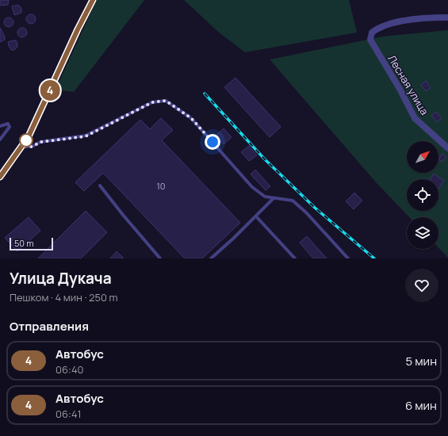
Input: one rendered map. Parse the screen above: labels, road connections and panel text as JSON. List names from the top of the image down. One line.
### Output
{"streets":{"street":["Лесная улица"]},"lines":["bus line 4"],"house_numbers":["10"],"scale_bar":"50 m","north":"top right","page":{"on_map":"4","scale":"50 m","heading":[["Улица Дукача","Пешком · 4 мин · 250 m"],"Отправления"],"list":[{"mark":"4","name":"Автобус","note":"06:40","value":"5 мин"},{"mark":"4","name":"Автобус","note":"06:41","value":"6 мин"}]}}
